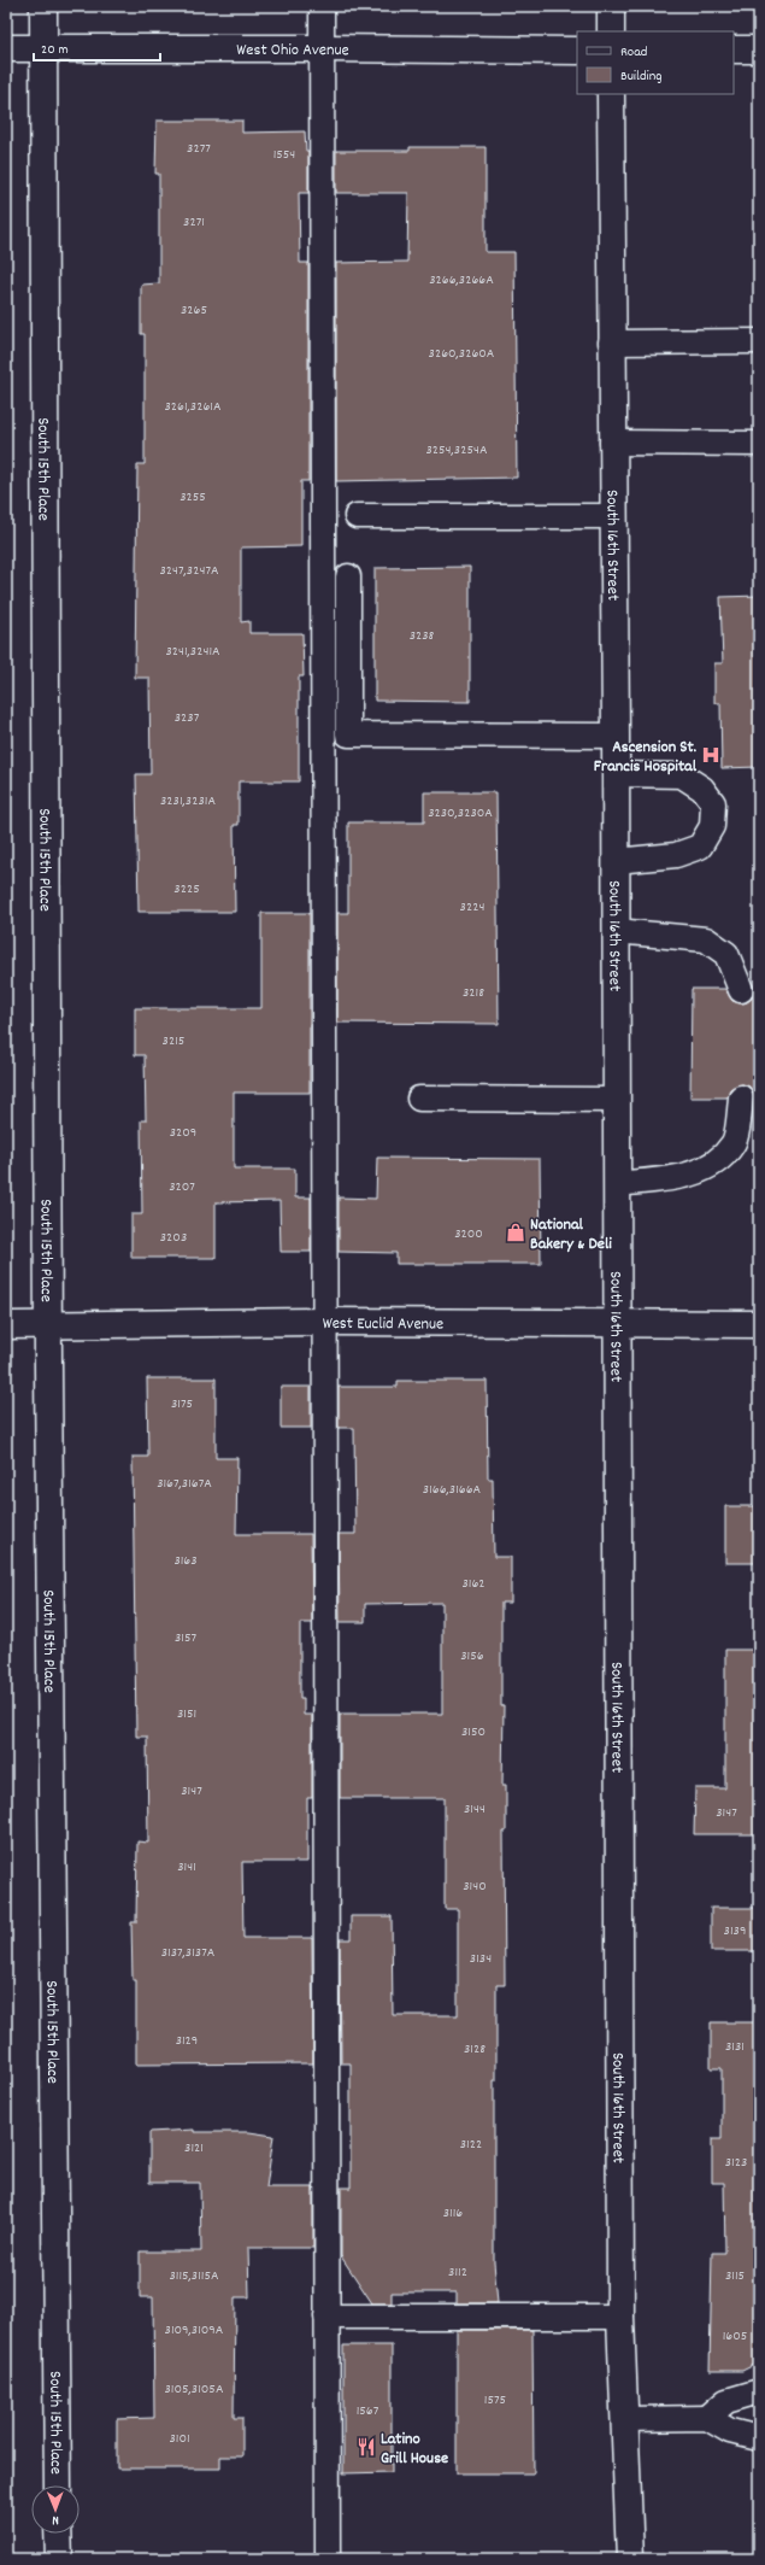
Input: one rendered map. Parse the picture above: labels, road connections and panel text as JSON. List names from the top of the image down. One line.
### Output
{"streets":{"street":["West Ohio Avenue","South 15th Place","South 16th Street","West Euclid Avenue"]},"crossings":[["West Ohio Avenue","South 15th Place"],["South 15th Place","West Euclid Avenue"],["South 16th Street","West Euclid Avenue"]],"places":{"hospital":["Ascension St. Francis Hospital"],"shop":["National Bakery & Deli"],"restaurant":["Latino Grill House"]},"house_numbers":["3277","1554","3271","3266,3266A","3265","3260,3260A","3261,3261A","3254,3254A","3255","3247,3247A","3238","3241,3241A","3237","3231,3231A","3230,3230A","3225","3224","3218","3215","3209","3207","3200","3203","3175","3167,3167A","3166,3166A","3163","3162","3157","3156","3151","3150","3147","3144","3147","3141","3140","3139","3137,3137A","3134","3129","3131","3128","3122","3121","3123","3116","3112","3115,3115A","3115","3109,3109A","1605","3105,3105A","1575","1567","3101"],"legend":["Road","Building"],"scale_bar":"20 m","north":"bottom"}
